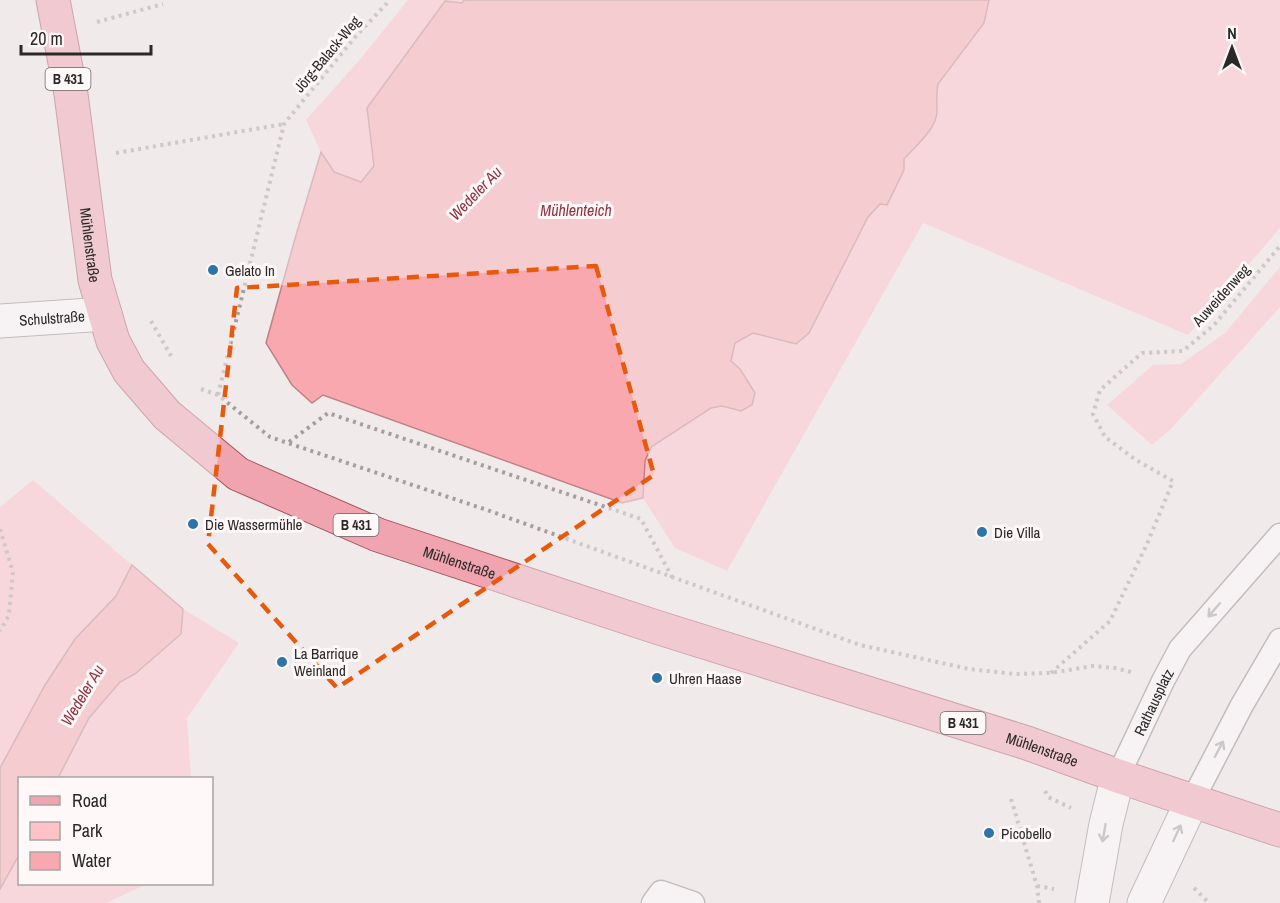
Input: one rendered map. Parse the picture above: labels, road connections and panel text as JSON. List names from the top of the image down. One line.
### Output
{"streets":{"main road":["B 431","Mühlenstraße"],"street":["Schulstraße","Rathausplatz"],"path":["Jörg-Balack-Weg","Auweidenweg"]},"crossings":[["B 431","Mühlenstraße"],["Mühlenstraße","Schulstraße"],["Mühlenstraße","Rathausplatz"]],"water":["Wedeler Au","Mühlenteich"],"places":["Gelato In","Die Wassermühle","Die Villa","La Barrique Weinland","Uhren Haase","Picobello"],"legend":["Road","Park","Water"],"scale_bar":"20 m","north":"top"}
